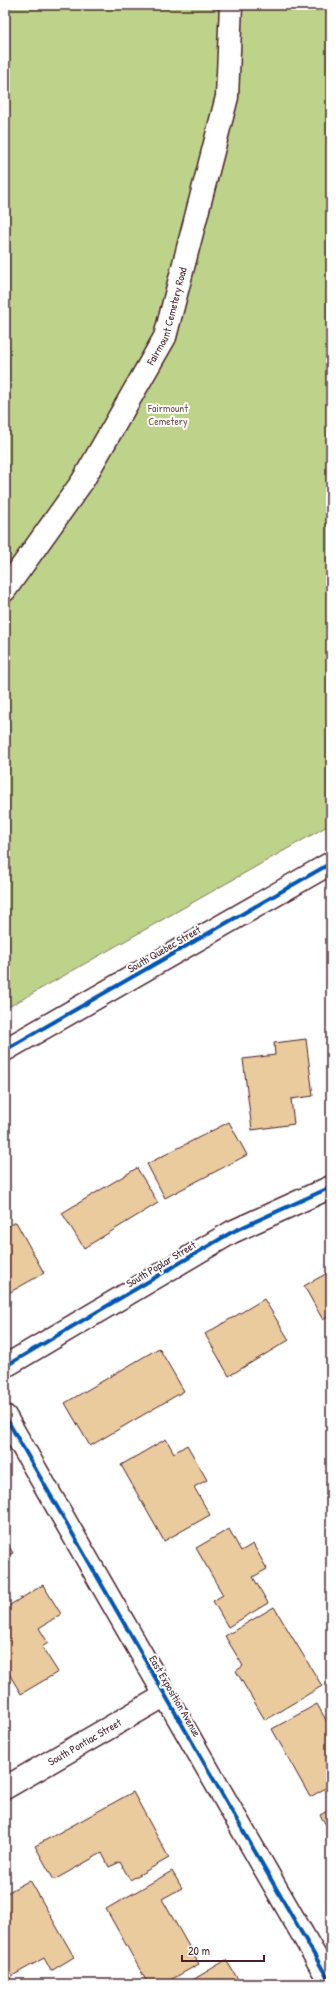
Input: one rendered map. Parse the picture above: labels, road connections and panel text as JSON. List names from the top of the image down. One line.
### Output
{"streets":{"street":["Fairmount Cemetery Road","South Quebec Street","South Poplar Street","East Exposition Avenue","South Pontiac Street"]},"crossings":[["East Exposition Avenue","South Pontiac Street"]],"parks":["Fairmount Cemetery"],"scale_bar":"20 m"}
